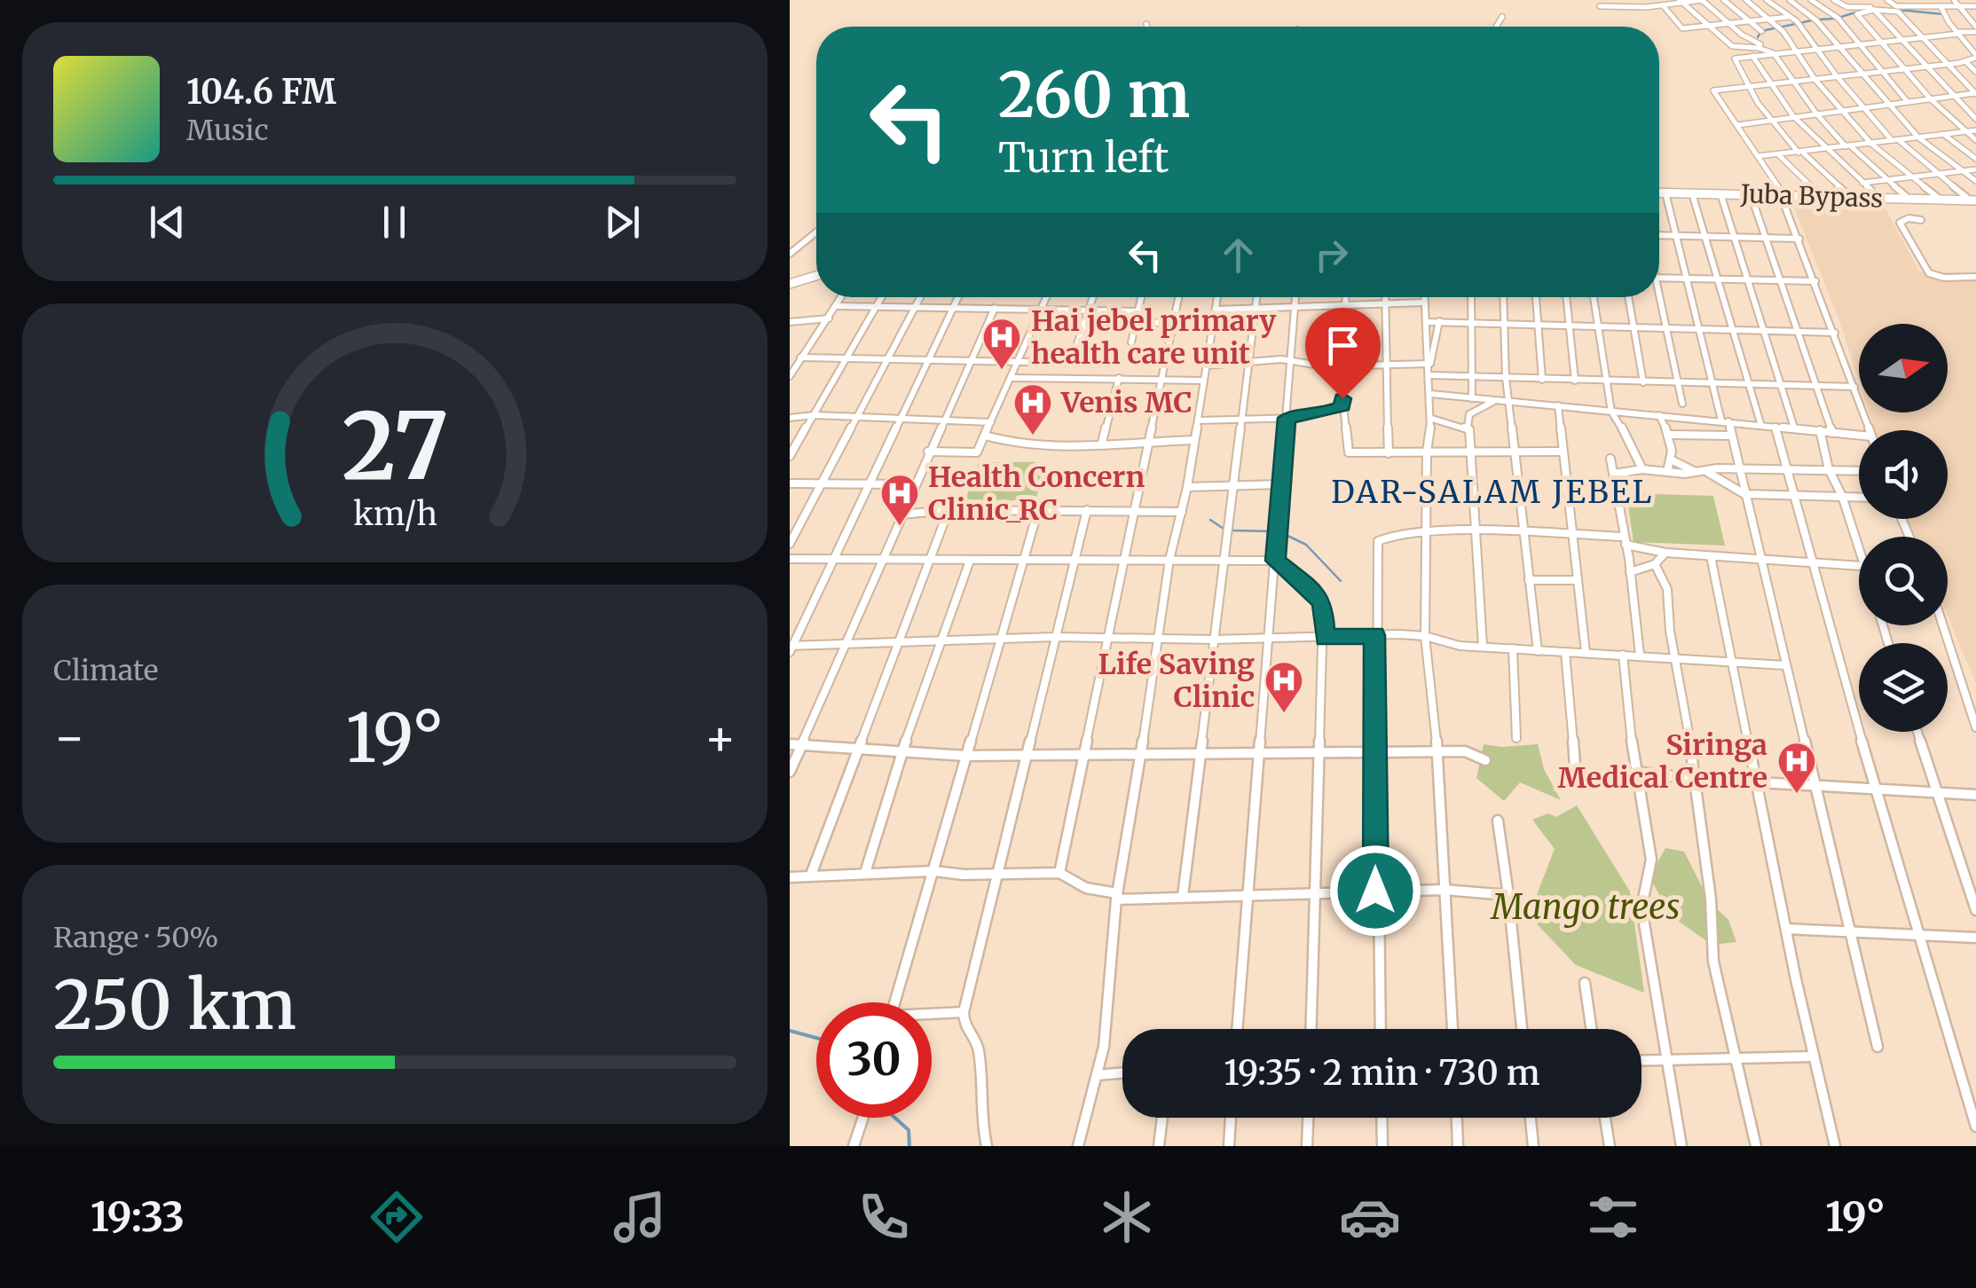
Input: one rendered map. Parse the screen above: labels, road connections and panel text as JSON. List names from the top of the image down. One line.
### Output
{"streets":{"main road":["Juba Bypass"]},"districts":["DAR-SALAM JEBEL"],"parks":["Mango trees"],"places":{"hospital":["Hai jebel primary health care unit","Venis MC","Health Concern Clinic_RC","Life Saving Clinic","Siringa Medical Centre"]},"north":"right","page":{"turn":["260 m","Turn left"],"song":["104.6 FM","Music"],"tile":["Climate",["Range · 50%","250 km"]],"heat":["−","19°","+"],"limit":"30","trip":"19:35 · 2 min · 730 m","tabs":["19:33","19°"],"gauge":["27","km/h"]}}
